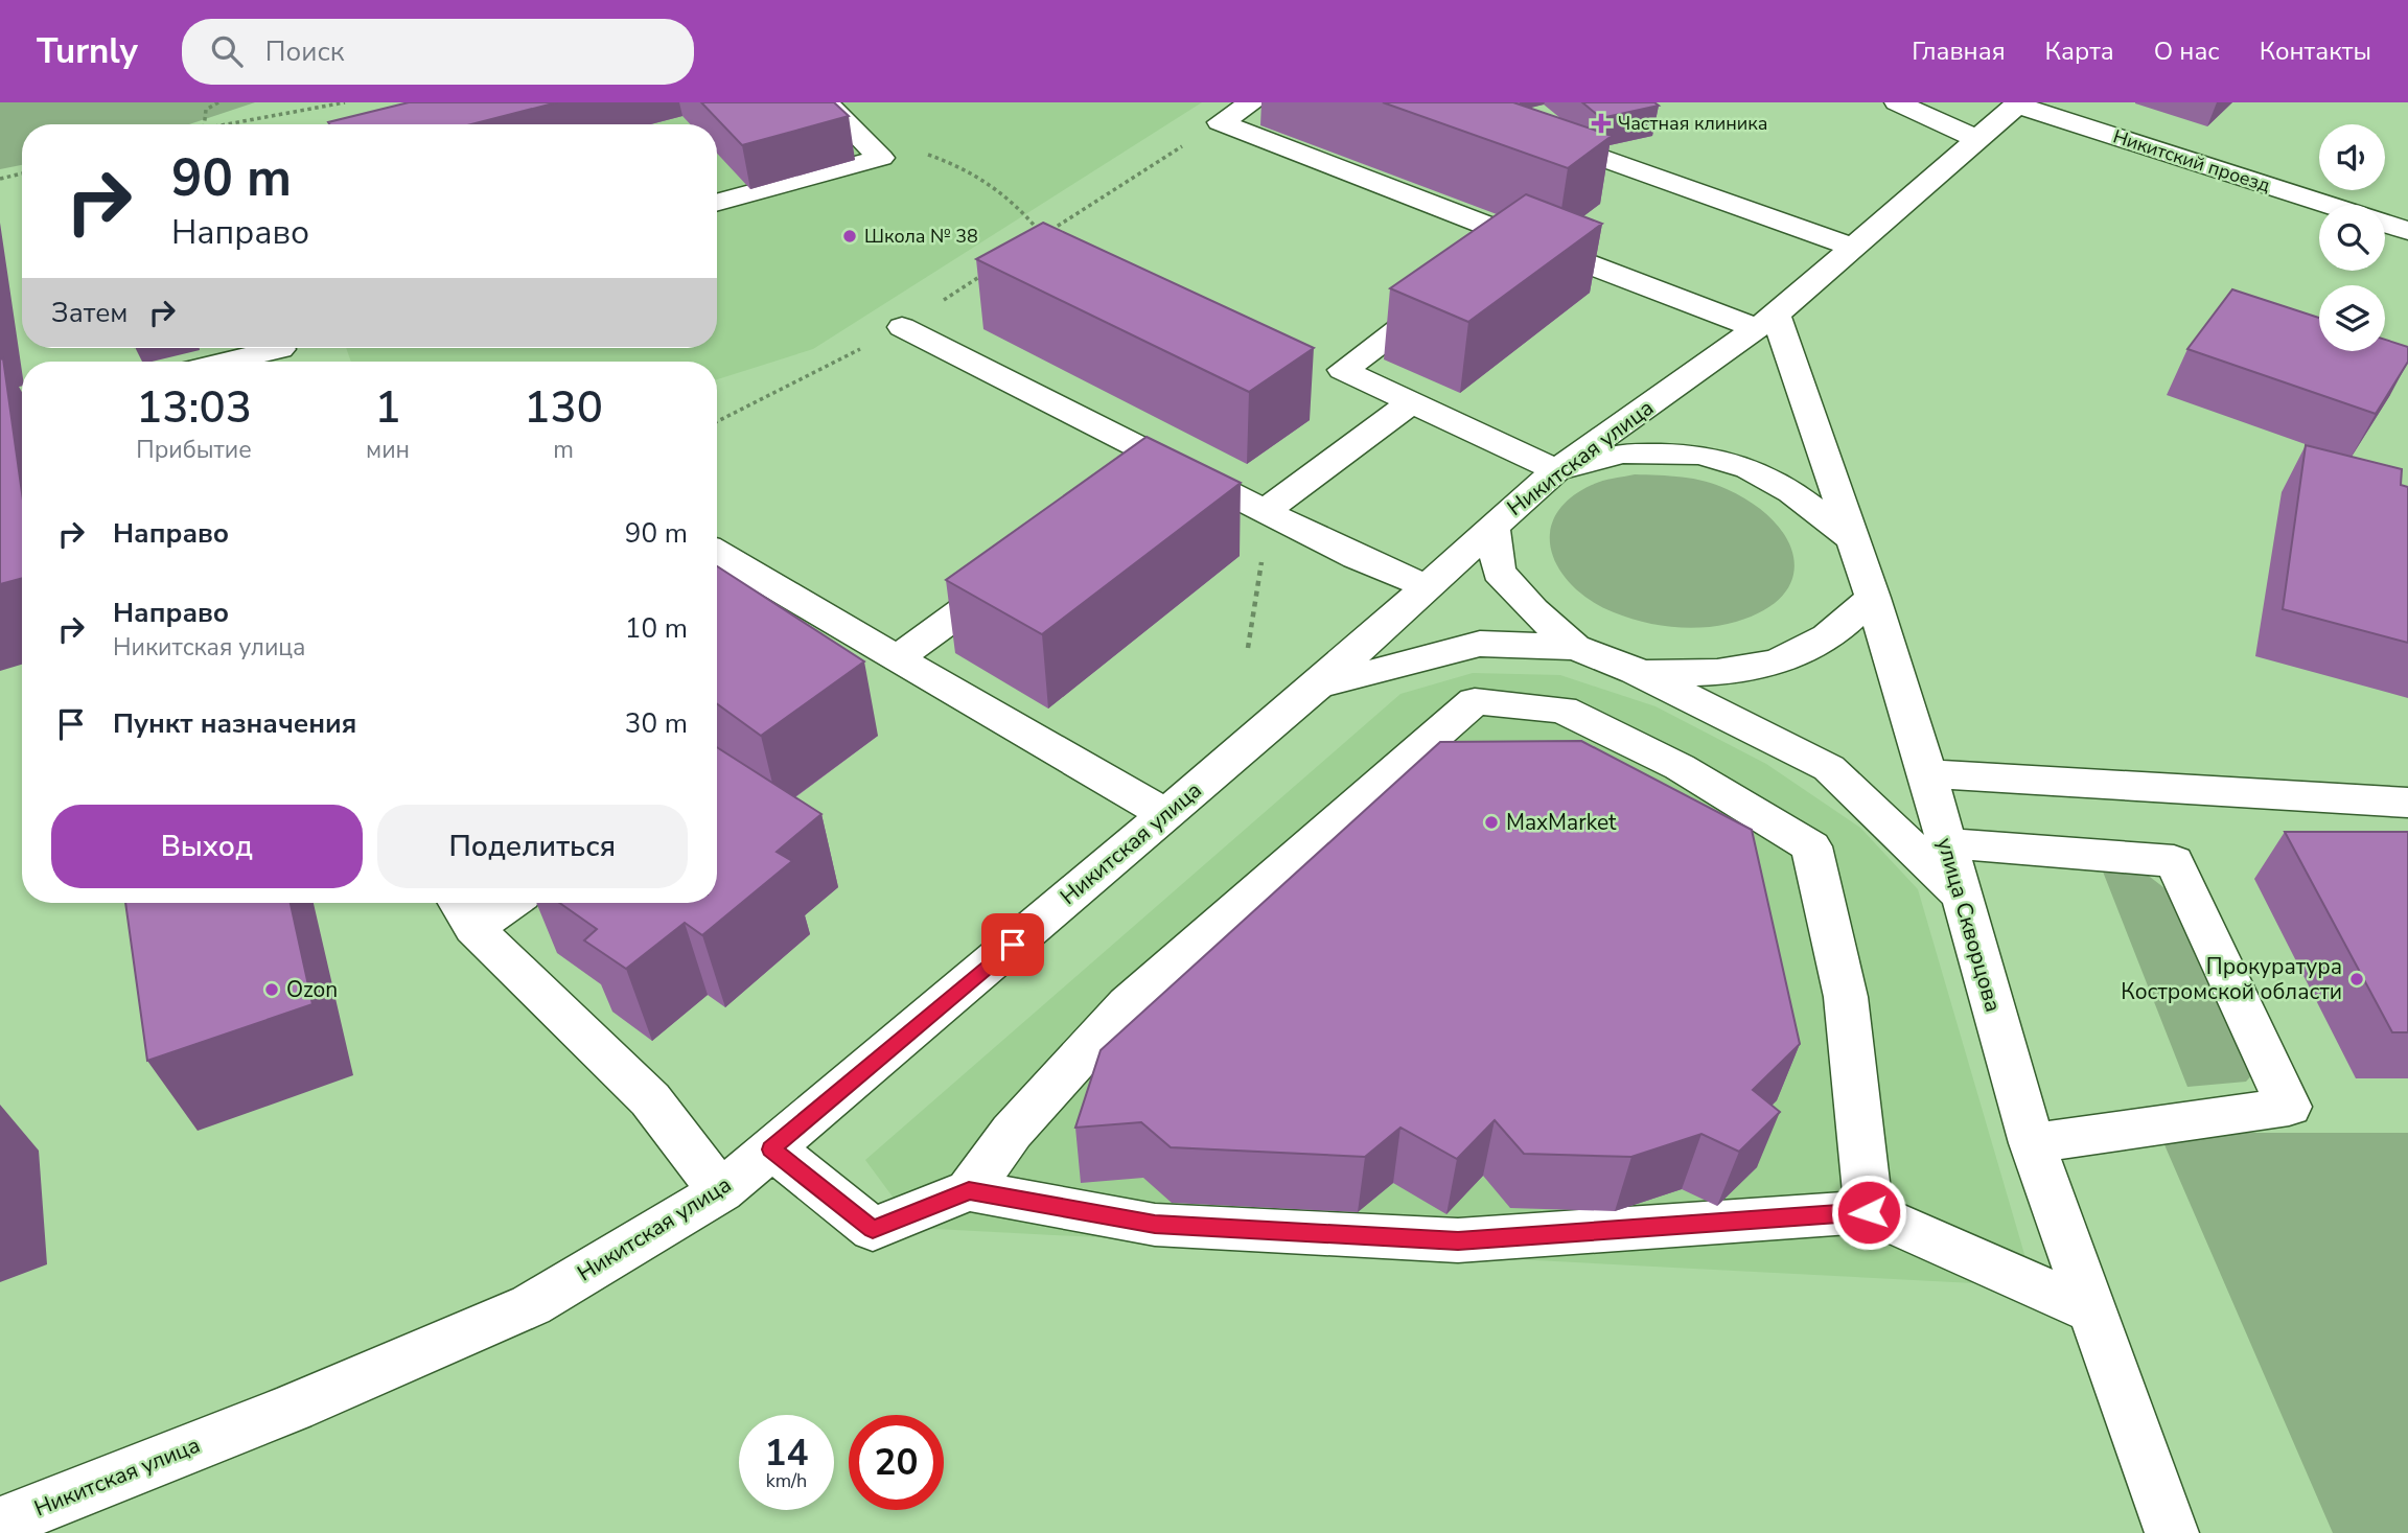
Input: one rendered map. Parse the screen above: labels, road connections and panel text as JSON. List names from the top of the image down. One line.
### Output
{"streets":{"street":["Никитский проезд","Никитская улица","улица Скворцова"]},"crossings":[["Никитский проезд","Никитская улица"],["Никитская улица","улица Скворцова"]],"places":{"health":["Частная клиника"],"other":["Школа № 38","MaxMarket","Прокуратура Костромской области","Ozon"]},"page":{"header":"Turnly","search":"Поиск","nav":["Главная","Карта","О нас","Контакты"],"turn":["90 m","Направо"],"then":"Затем","eta":["13:03","Прибытие","1","мин","130","m"],"list":[{"name":"Направо","value":"90 m"},{"name":"Направо","note":"Никитская улица","value":"10 m"},{"name":"Пункт назначения","value":"30 m"}],"buttons":["Выход","Поделиться"],"speed":"14 km/h","limit":"20"}}
